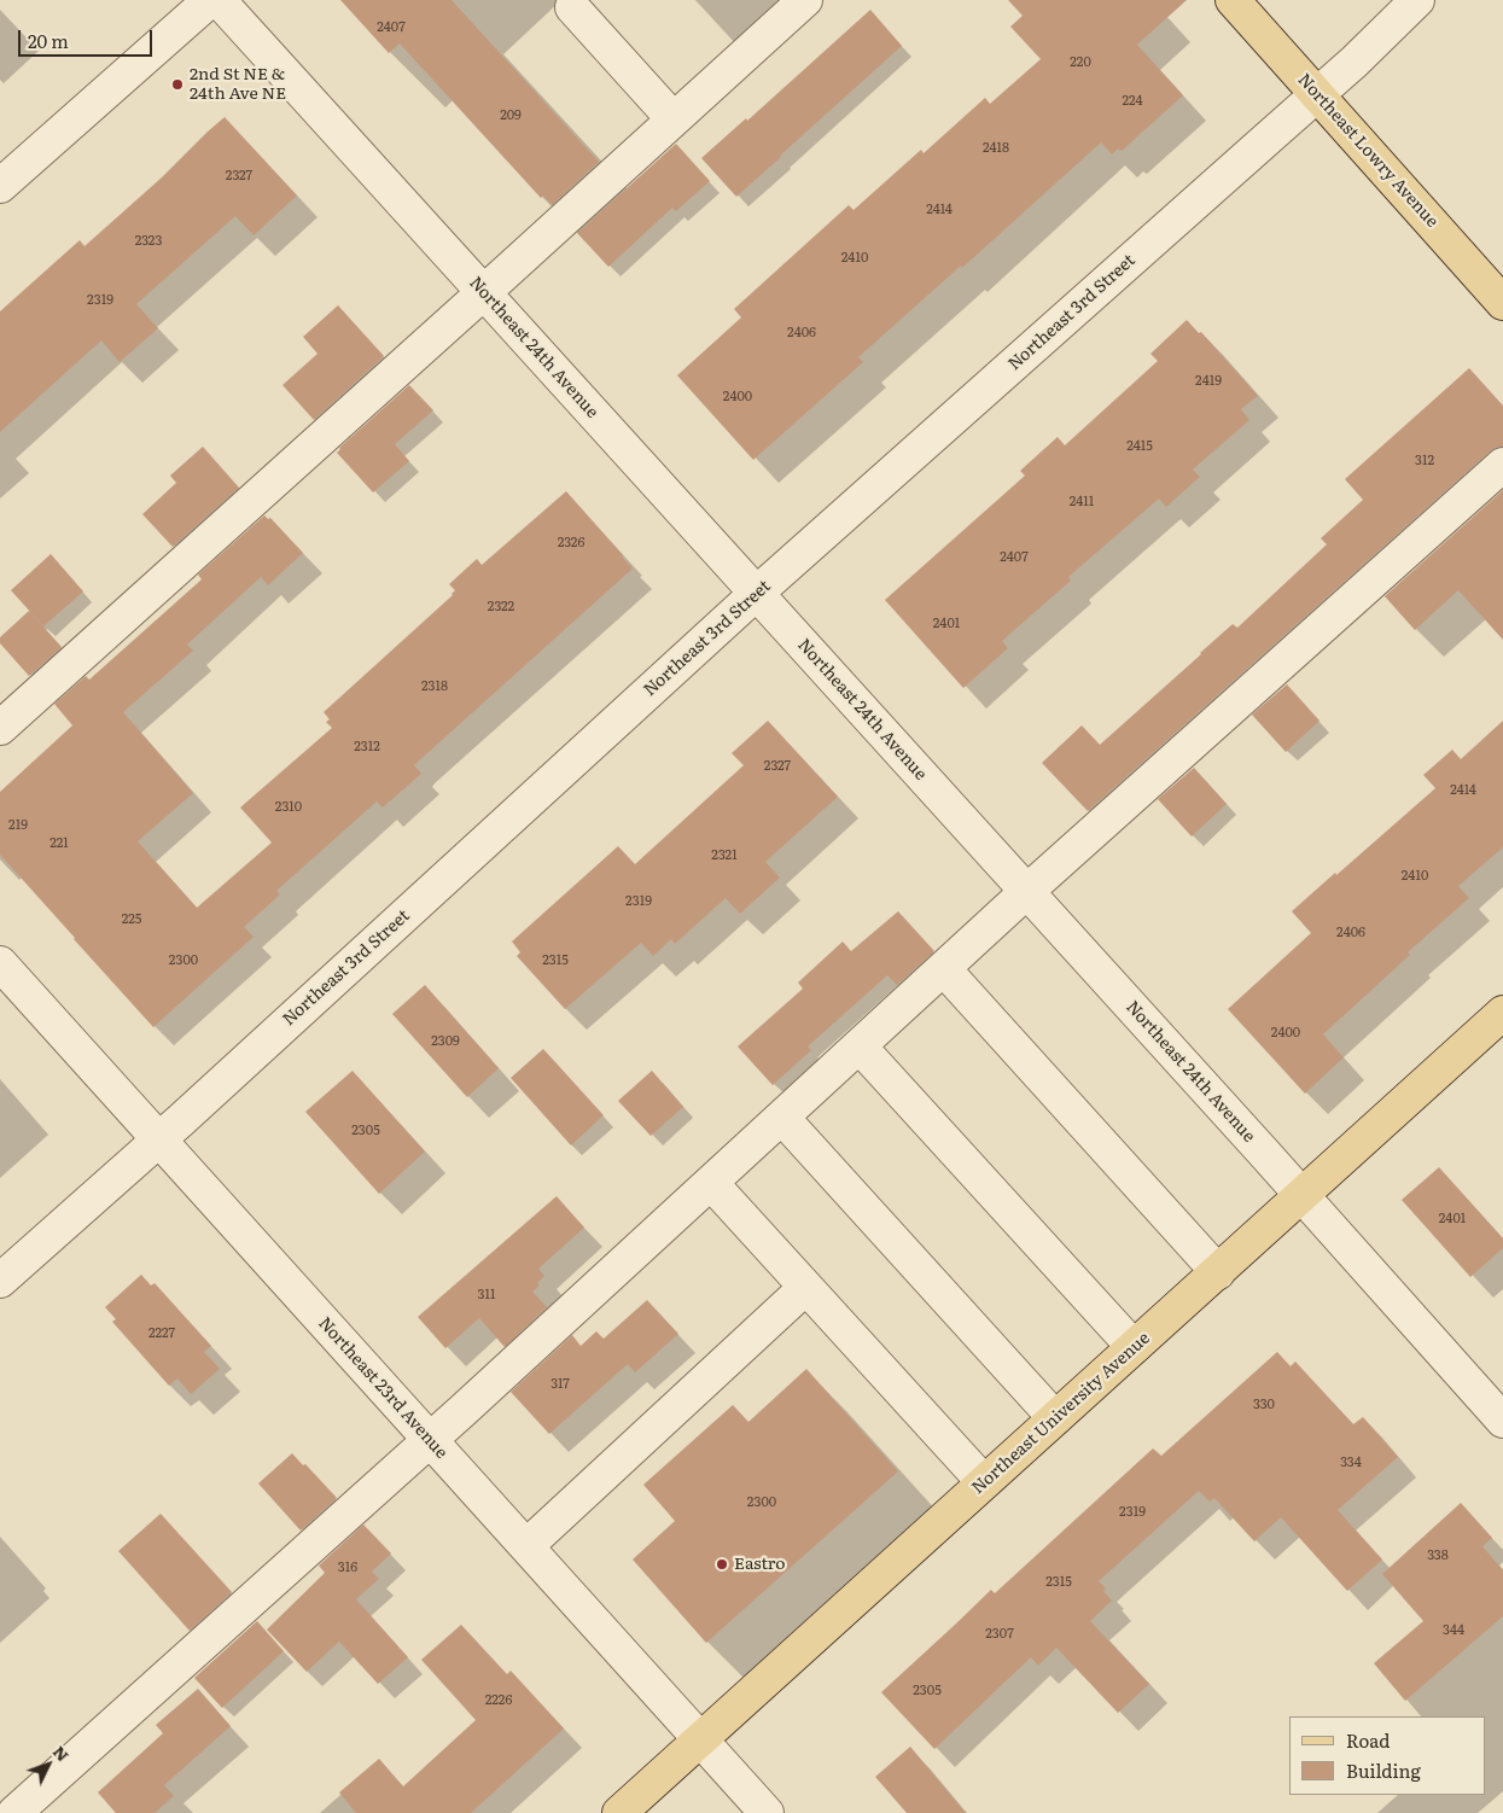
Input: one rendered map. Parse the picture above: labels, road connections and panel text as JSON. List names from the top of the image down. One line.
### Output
{"streets":{"main road":["Northeast Lowry Avenue","Northeast University Avenue"],"street":["Northeast 3rd Street","Northeast 24th Avenue","Northeast 23rd Avenue"]},"crossings":[["Northeast Lowry Avenue","Northeast 3rd Street"],["Northeast 3rd Street","Northeast 24th Avenue"],["Northeast 3rd Street","Northeast 23rd Avenue"],["Northeast 24th Avenue","Northeast University Avenue"],["Northeast 23rd Avenue","Northeast University Avenue"]],"places":["2nd St NE & 24th Ave NE","Eastro"],"house_numbers":["2407","220","224","209","2418","2327","2414","2323","2410","2319","2406","2419","2400","2415","312","2411","2326","2407","2322","2401","2318","2312","2327","2414","2310","219","221","2321","2410","2319","225","2406","2300","2315","2400","2309","2305","2401","311","2227","317","330","334","2300","2319","338","316","2315","344","2307","2305","2226"],"legend":["Road","Building"],"scale_bar":"20 m","north":"top right"}
